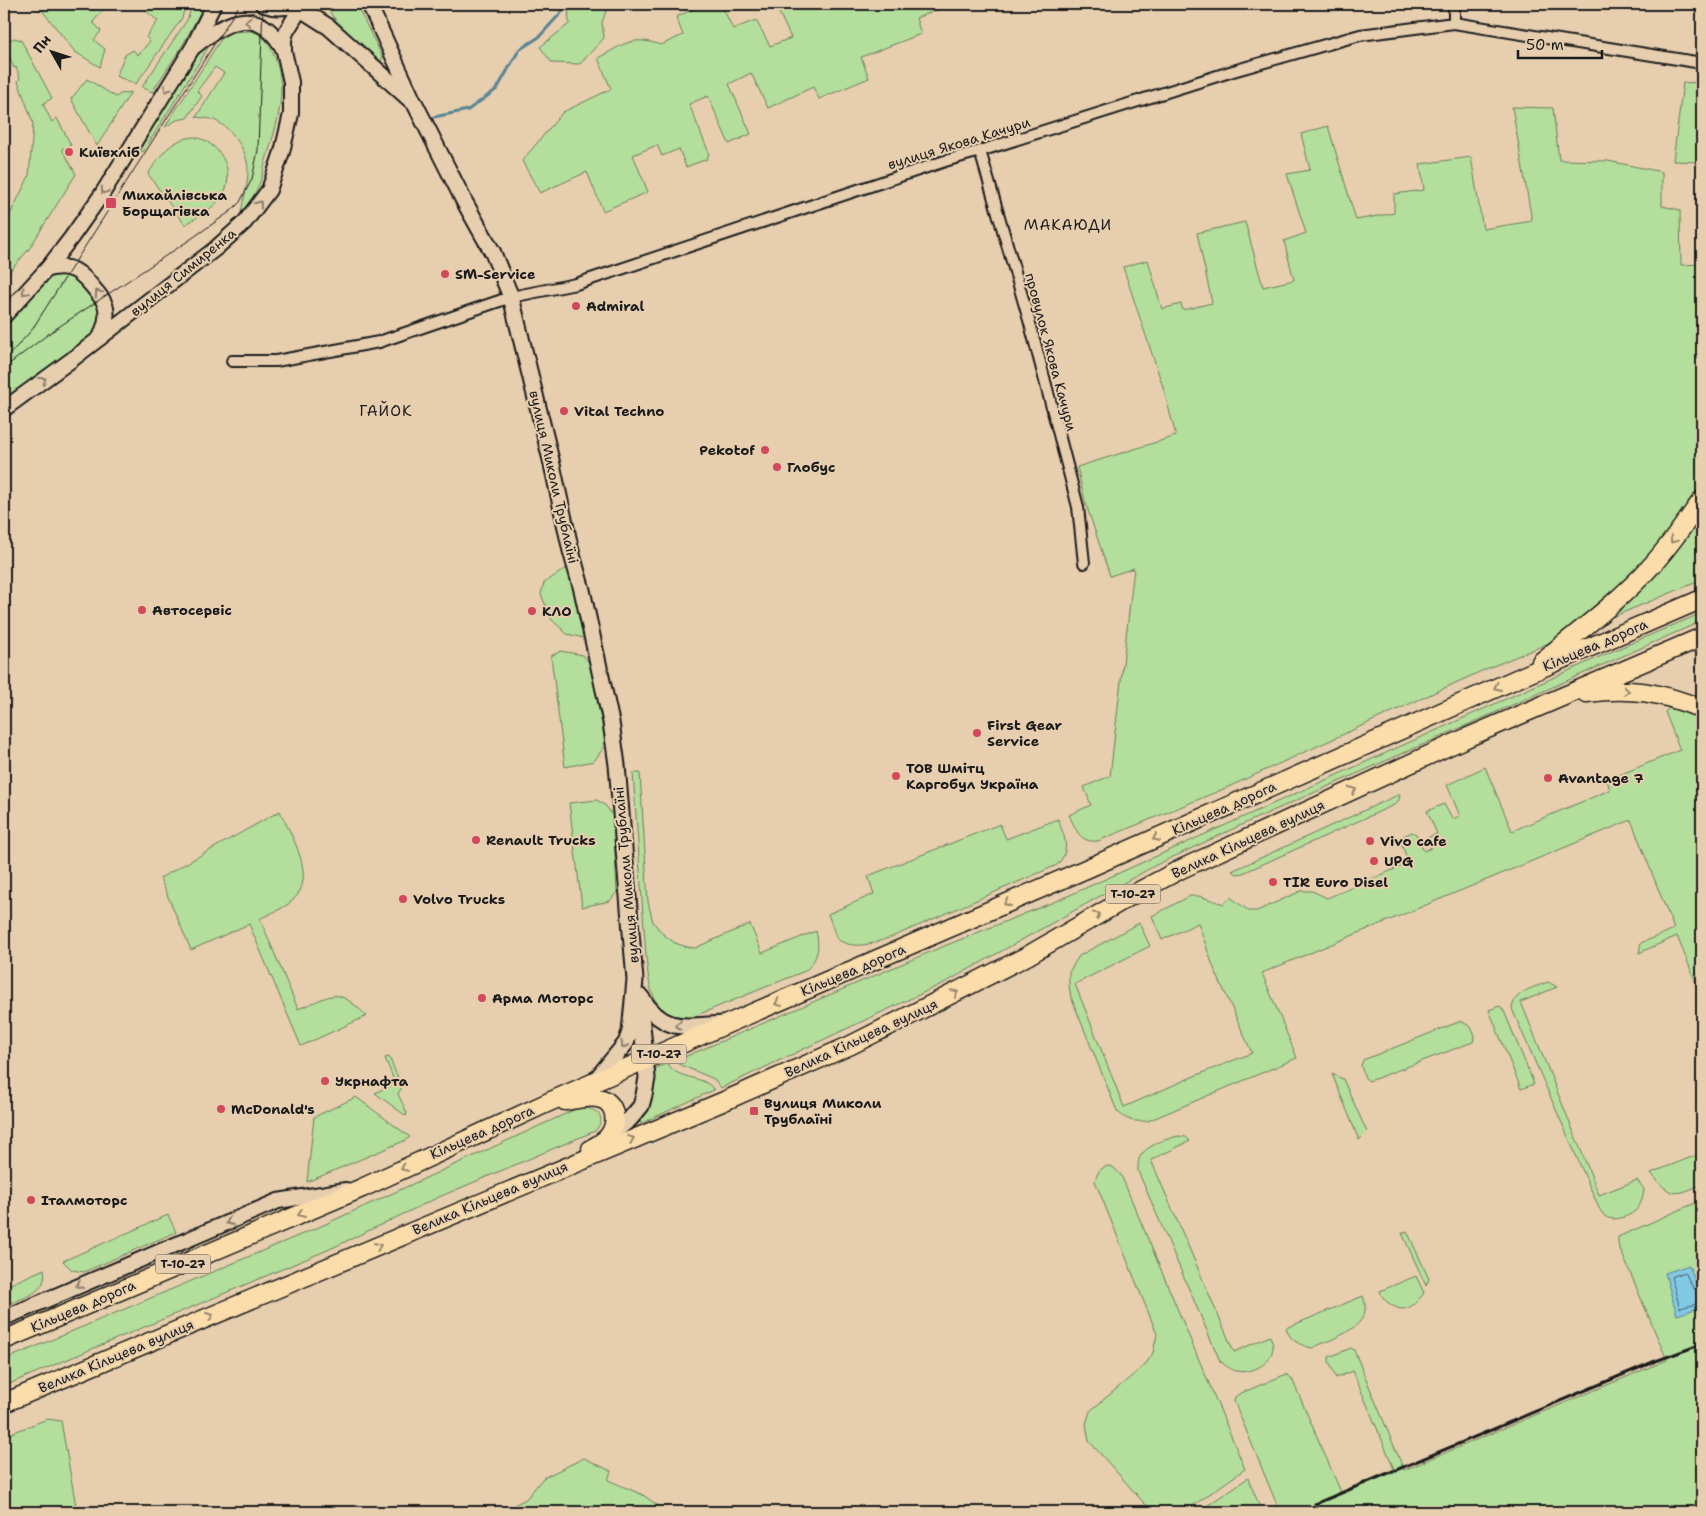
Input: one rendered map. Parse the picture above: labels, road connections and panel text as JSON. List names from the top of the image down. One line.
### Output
{"streets":{"highway":["Кільцева дорога","Велика Кільцева вулиця","Т-10-27"],"main road":["вулиця Миколи Трублаїні"],"street":["вулиця Якова Качури","вулиця Симиренка","провулок Якова Качури"]},"crossings":[["вулиця Якова Качури","провулок Якова Качури"],["вулиця Якова Качури","вулиця Миколи Трублаїні"],["вулиця Миколи Трублаїні","Кільцева дорога"]],"one_way":["Кільцева дорога","Велика Кільцева вулиця"],"districts":["МАКАЮДИ","ГАЙОК"],"places":{"other":["Київхліб","SM-Service","Admiral","Vital Techno","Pekotof","Глобус","Автосервіс","КЛО","First Gear Service","ТОВ Шмітц Каргобул Україна","Avantage 7","Renault Trucks","Vivo cafe","UPG","TIR Euro Disel","Volvo Trucks","Арма Моторс","Укрнафта","McDonald's","Італмоторс"],"transit":["Михайлівська Борщагівка","Вулиця Миколи Трублаїні"]},"scale_bar":"50 m","north":"top left"}
